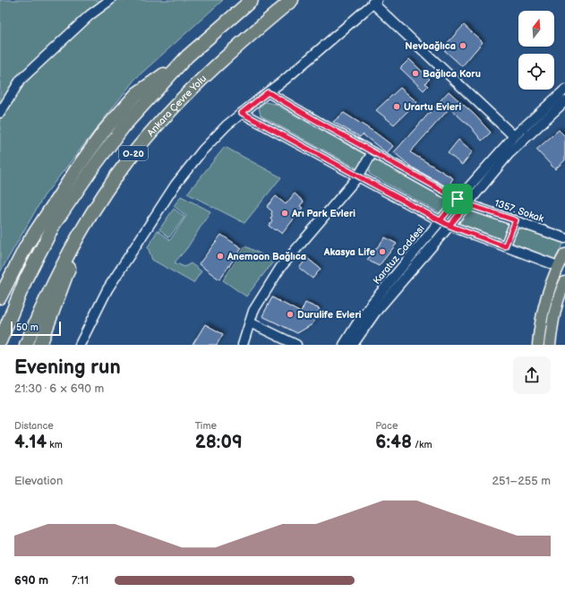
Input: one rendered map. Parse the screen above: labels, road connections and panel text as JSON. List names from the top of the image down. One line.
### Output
{"streets":{"highway":["Ankara Çevre Yolu","O-20"],"street":["1357. Sokak","Karatuz Caddesi"]},"crossings":[["1357. Sokak","Karatuz Caddesi"]],"places":["Nevbağlıca","Bağlıca Koru","Urartu Evleri","Arı Park Evleri","Akasya Life","Anemoon Bağlıca","Durulife Evleri"],"scale_bar":"50 m","north":"top","page":{"scale":"50 m","heading":["Evening run","21:30 · 6 × 690 m"],"stats":[["Distance","4.14 km"],["Time","28:09"],["Pace","6:48 /km"]],"chart":["Elevation","251–255 m"],"list":[{"name":"690 m","note":"7:11"}]}}
